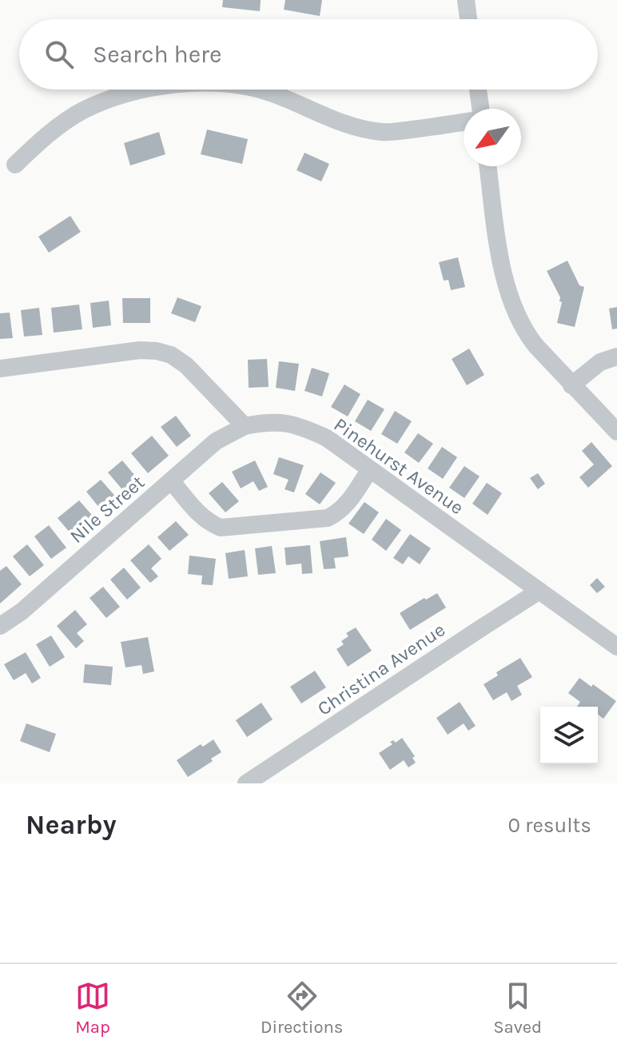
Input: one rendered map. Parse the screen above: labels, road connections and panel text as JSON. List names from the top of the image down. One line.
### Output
{"streets":{"street":["Pinehurst Avenue","Nile Street","Christina Avenue"]},"crossings":[["Pinehurst Avenue","Nile Street"],["Pinehurst Avenue","Christina Avenue"]],"north":"bottom left","page":{"search":"Search here","heading":["Nearby","0 results"],"nav":["Map","Directions","Saved"]}}
